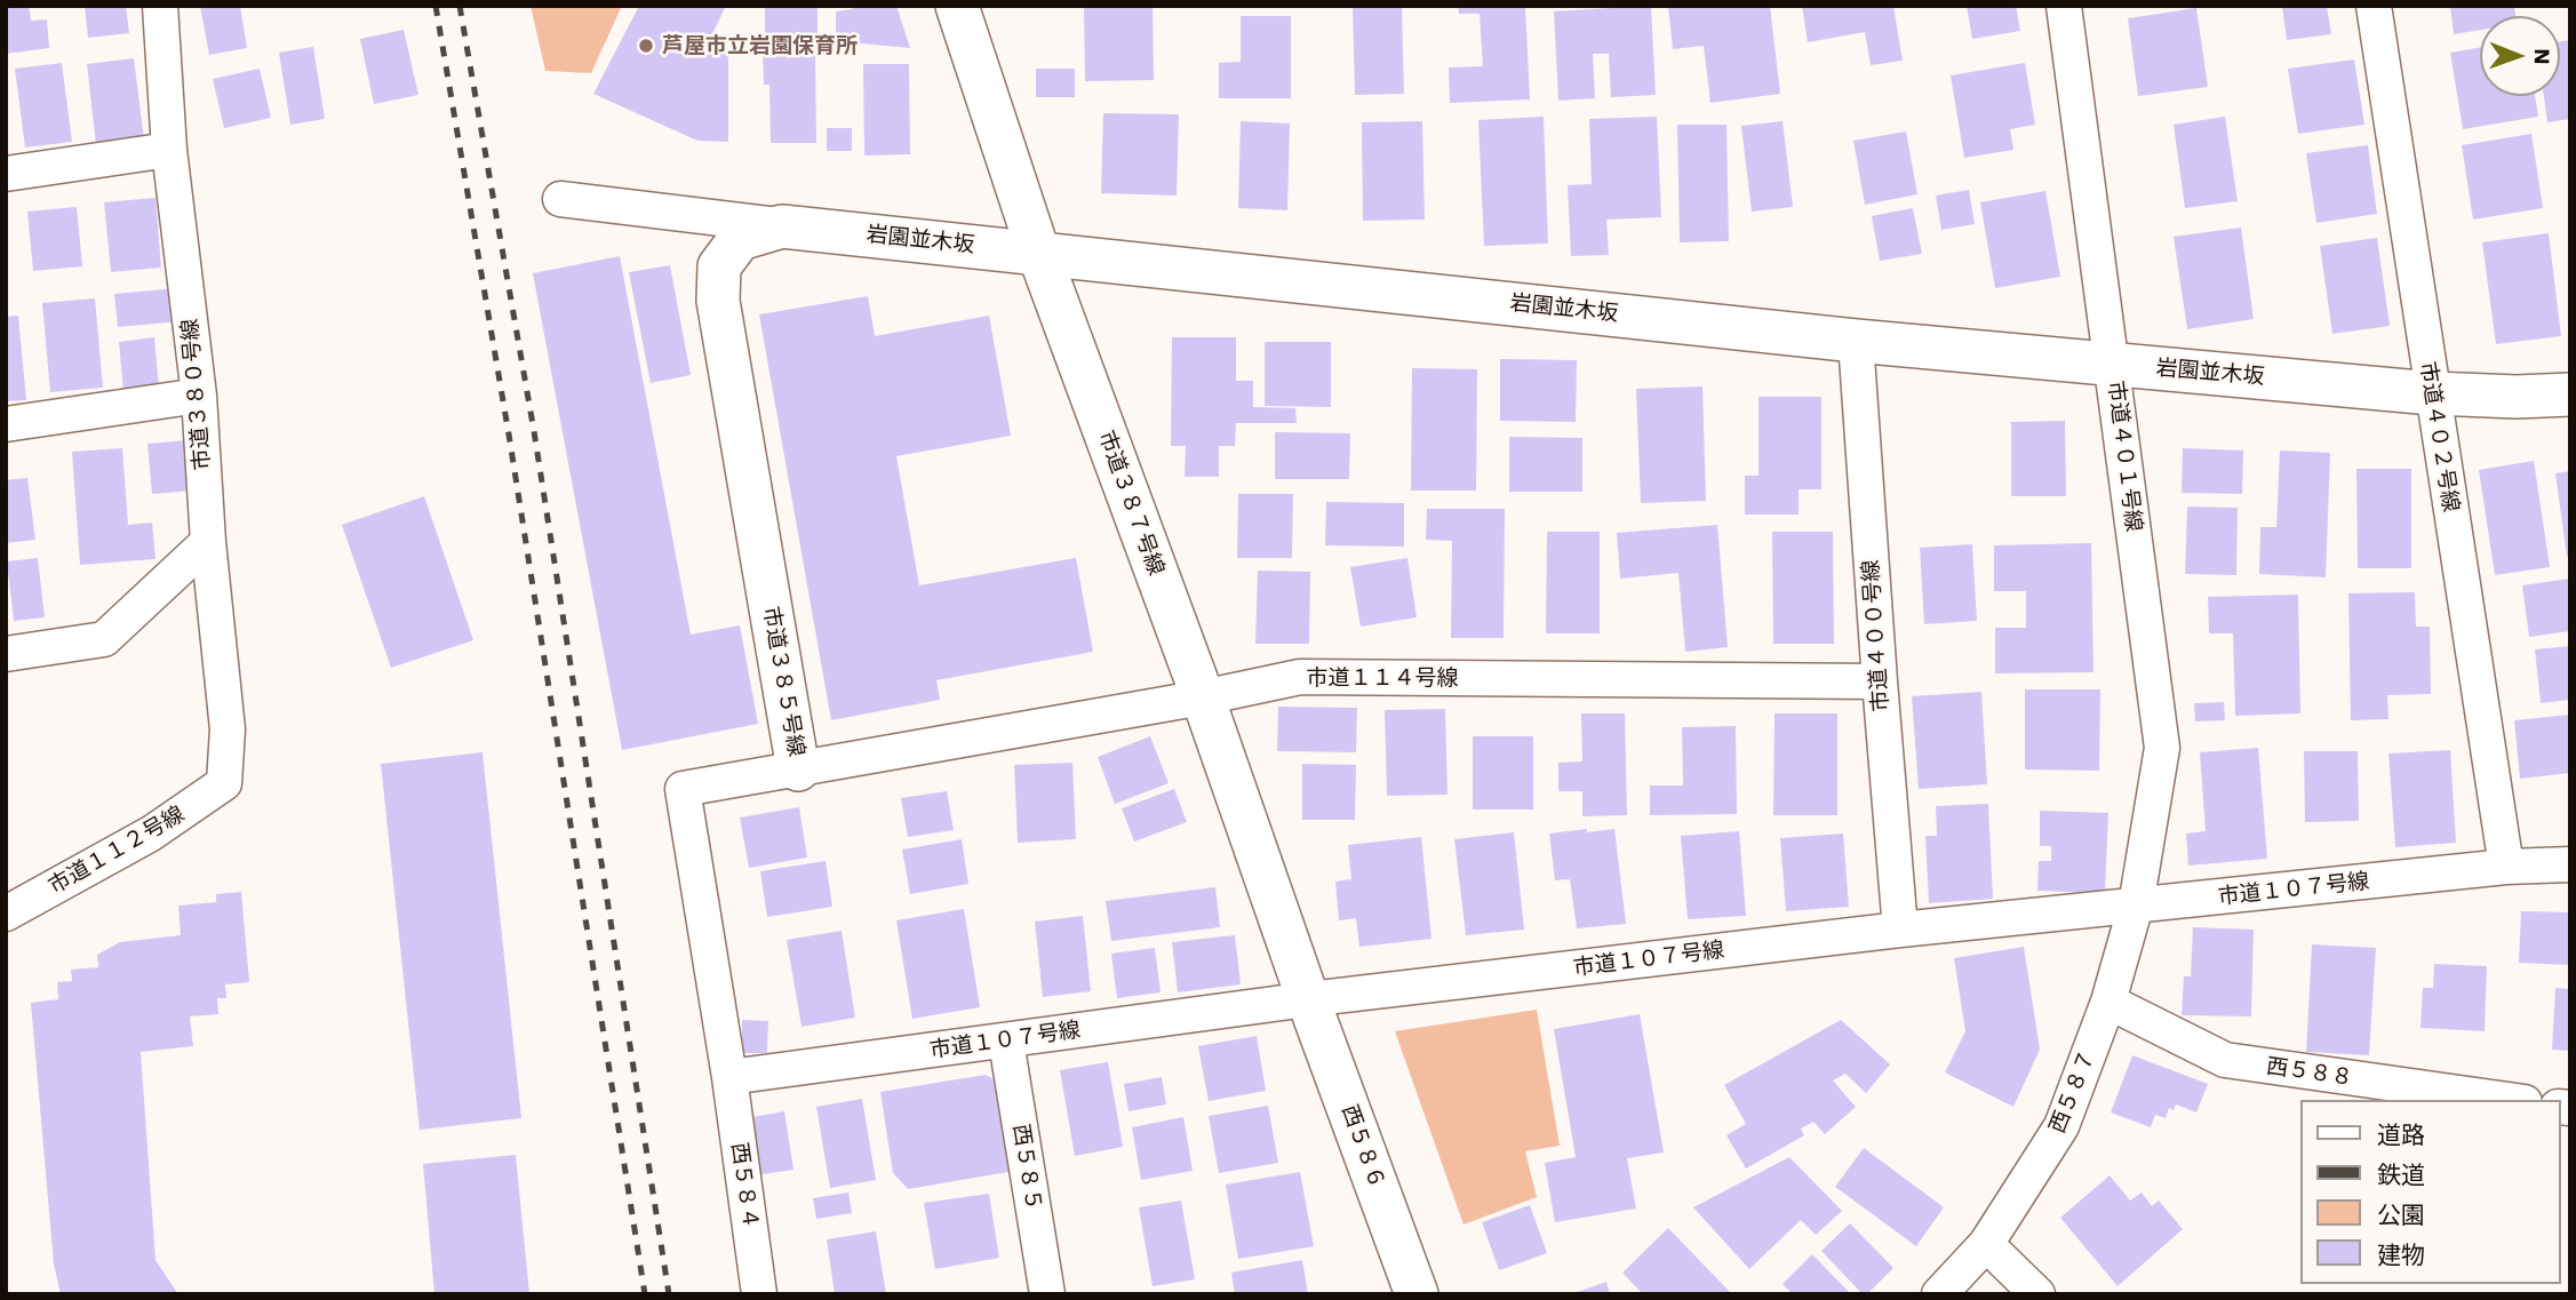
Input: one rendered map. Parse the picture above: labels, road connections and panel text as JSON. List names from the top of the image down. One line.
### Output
{"streets":{"street":["岩園並木坂","市道３８０号線","市道４０２号線","市道４０１号線","市道３８７号線","市道４００号線","市道１１４号線","市道３８５号線","市道１１２号線","市道１０７号線","西５８８","西５８７","西５８６","西５８５","西５８４"]},"crossings":[["岩園並木坂","市道４０２号線"],["岩園並木坂","市道４０１号線"],["岩園並木坂","市道３８７号線"],["岩園並木坂","市道４００号線"],["岩園並木坂","市道３８５号線"],["市道３８０号線","市道１１２号線"],["市道４０２号線","市道１０７号線"],["市道４０１号線","市道１０７号線"],["市道４０１号線","西５８７"],["市道３８７号線","市道１１４号線"],["市道３８７号線","市道１０７号線"],["市道３８７号線","西５８６"],["市道４００号線","市道１１４号線"],["市道４００号線","市道１０７号線"],["市道１１４号線","市道３８５号線"],["市道３８５号線","市道１０７号線"],["市道３８５号線","西５８４"],["市道１０７号線","西５８７"],["市道１０７号線","西５８６"],["市道１０７号線","西５８５"],["市道１０７号線","西５８４"],["西５８８","西５８７"]],"places":["芦屋市立岩園保育所"],"legend":["道路","鉄道","公園","建物"],"north":"right"}
